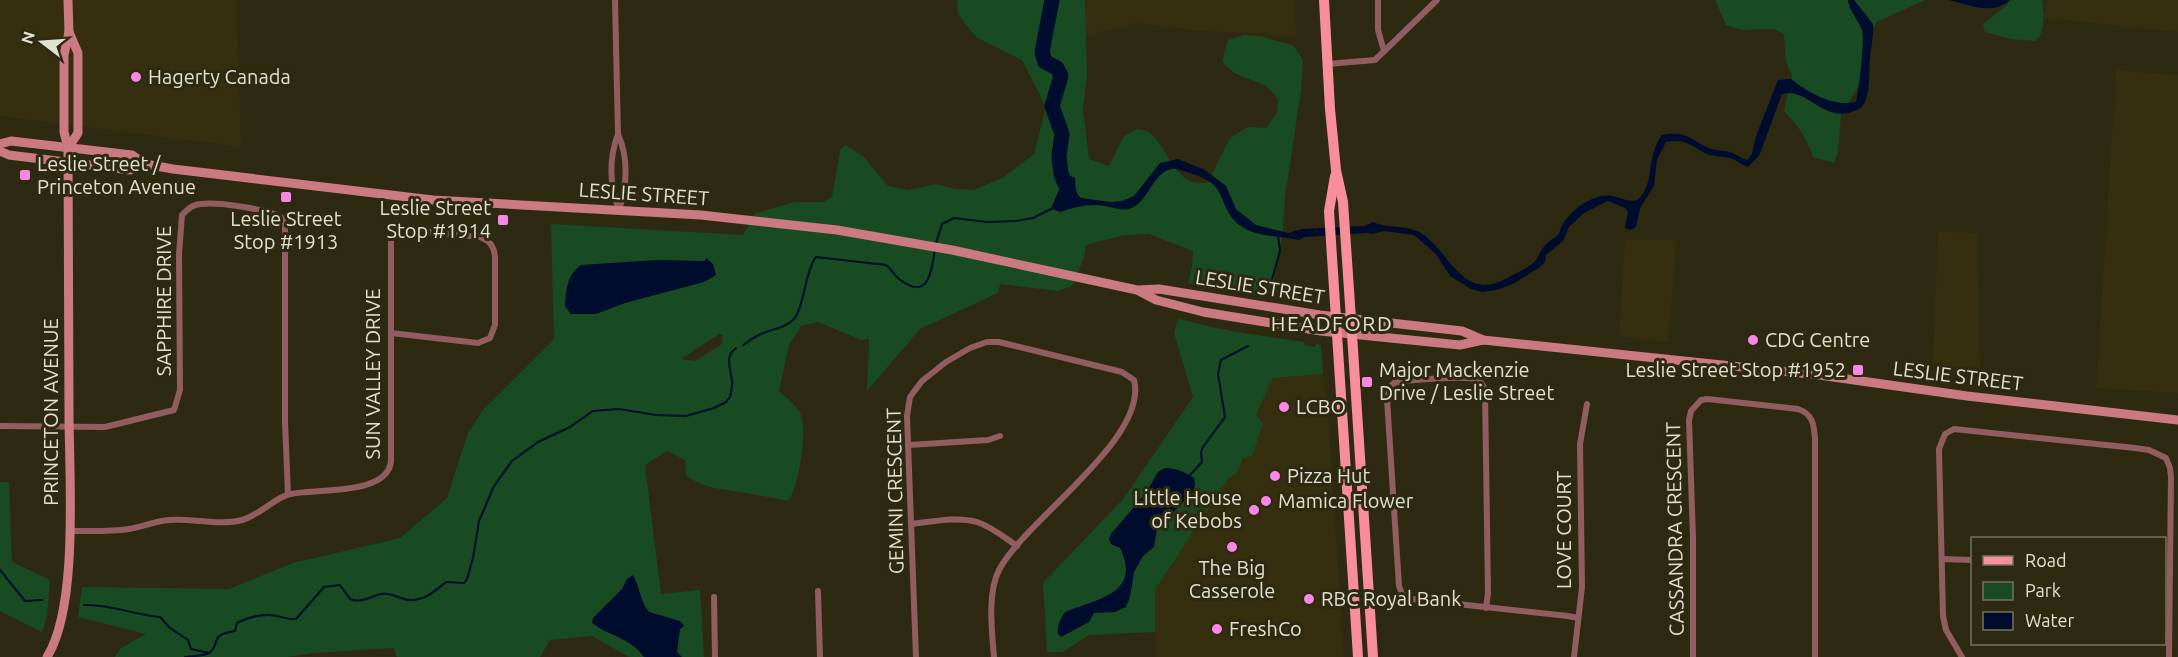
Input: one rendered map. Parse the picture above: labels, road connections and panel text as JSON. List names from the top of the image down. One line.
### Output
{"streets":{"main road":["LESLIE STREET","PRINCETON AVENUE"],"street":["SAPPHIRE DRIVE","SUN VALLEY DRIVE","GEMINI CRESCENT","CASSANDRA CRESCENT","LOVE COURT"]},"crossings":[["LESLIE STREET","PRINCETON AVENUE"],["SAPPHIRE DRIVE","SUN VALLEY DRIVE"],["SAPPHIRE DRIVE","PRINCETON AVENUE"],["SUN VALLEY DRIVE","PRINCETON AVENUE"]],"districts":["HEADFORD"],"places":{"other":["Hagerty Canada","CDG Centre","LCBO","Pizza Hut","Mamica Flower","Little House of Kebobs","The Big Casserole","RBC Royal Bank","FreshCo"],"transit":["Leslie Street / Princeton Avenue","Leslie Street Stop #1913","Leslie Street Stop #1914","Leslie Street Stop #1952","Major Mackenzie Drive / Leslie Street"]},"legend":["Road","Park","Water"],"north":"left"}
